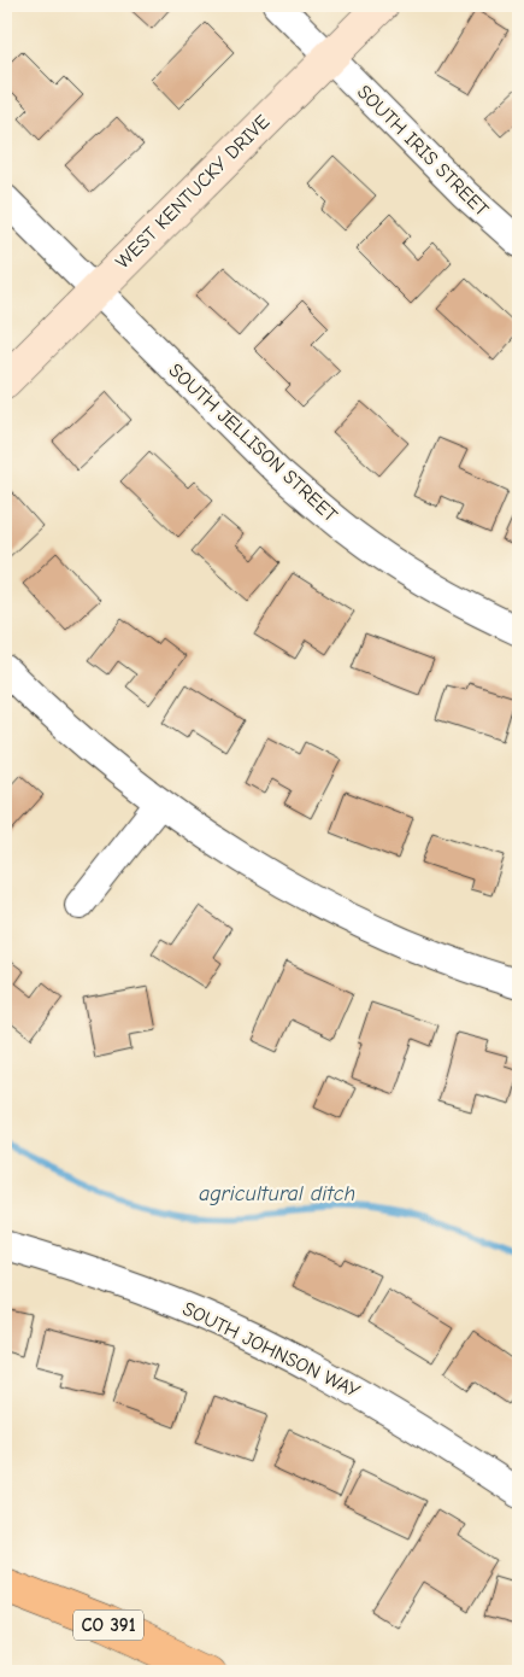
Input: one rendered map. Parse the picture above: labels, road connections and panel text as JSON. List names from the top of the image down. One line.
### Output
{"streets":{"main road":["CO 391"],"street":["SOUTH IRIS STREET","WEST KENTUCKY DRIVE","SOUTH JELLISON STREET","SOUTH JOHNSON WAY"]},"crossings":[["SOUTH IRIS STREET","WEST KENTUCKY DRIVE"],["WEST KENTUCKY DRIVE","SOUTH JELLISON STREET"]],"water":["agricultural ditch"]}
